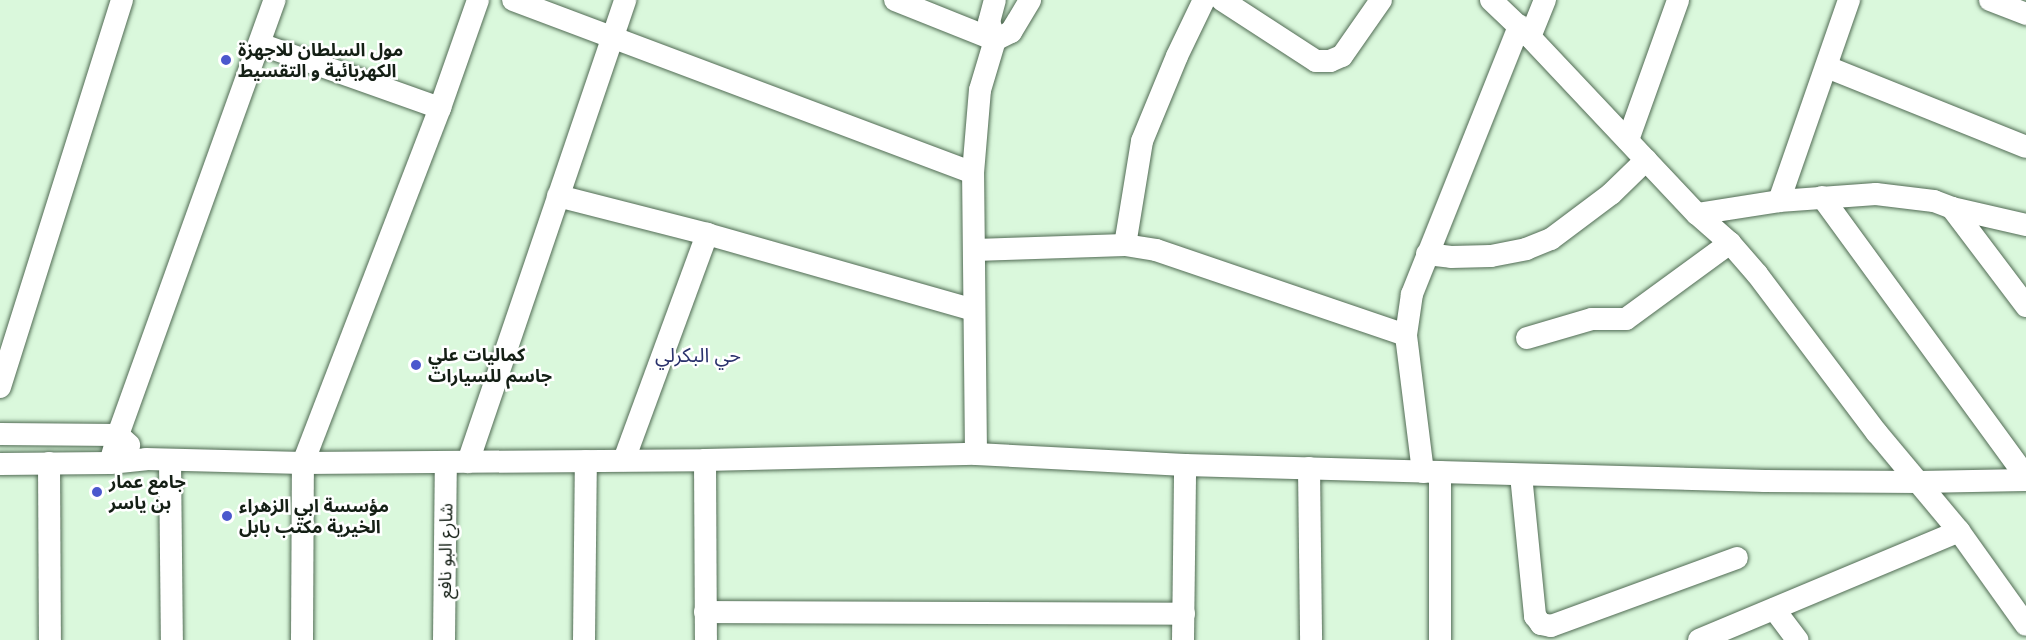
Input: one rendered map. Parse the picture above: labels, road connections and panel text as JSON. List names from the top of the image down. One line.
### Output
{"streets":{"street":["شارع البو نافع"]},"districts":["حي البكرلي"],"places":["مول السلطان للاجهزة الكهربائية و التقسيط","كماليات علي جاسم للسيارات","جامع عمار بن ياسر","مؤسسة ابي الزهراء الخيرية مكتب بابل"]}
